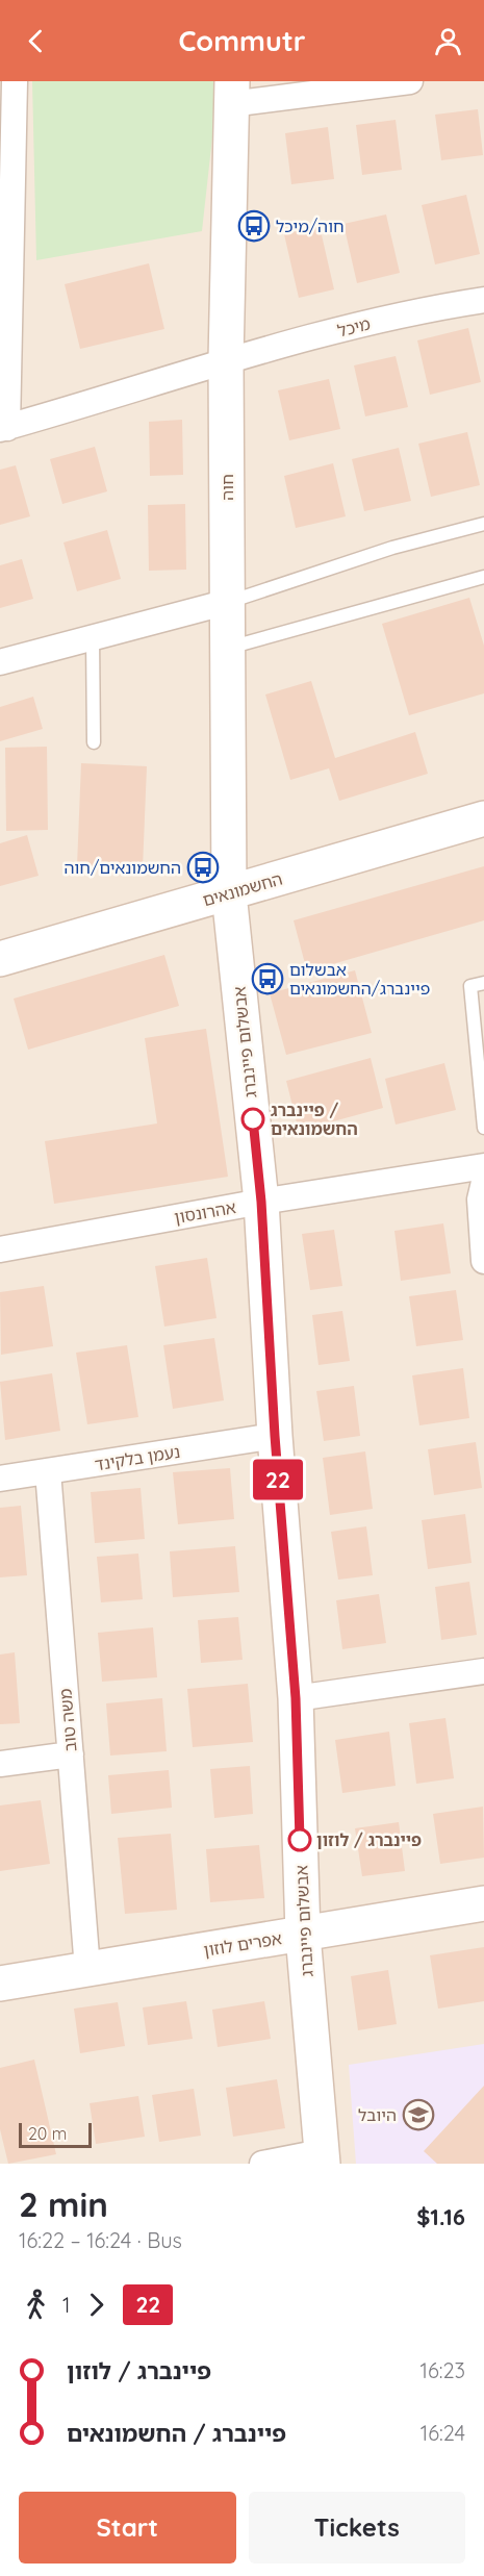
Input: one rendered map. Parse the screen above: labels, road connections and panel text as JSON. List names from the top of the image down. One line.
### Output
{"streets":{"street":["מיכל","חוה","החשמונאים","אבשלום פיינברג","אהרונסון","נעמן בלקינד","משה טוב","אפרים לוזון"]},"crossings":[["מיכל","חוה"],["חוה","החשמונאים"],["חוה","אבשלום פיינברג"],["החשמונאים","אבשלום פיינברג"],["אבשלום פיינברג","אהרונסון"],["אבשלום פיינברג","נעמן בלקינד"],["אבשלום פיינברג","אפרים לוזון"],["נעמן בלקינד","משה טוב"],["משה טוב","אפרים לוזון"]],"places":{"bus stop":["חוה/מיכל","החשמונאים/חוה","אבשלום פיינברג/החשמונאים"],"other":["פיינברג / החשמונאים","פיינברג / לוזון"],"school or university":["היובל"]},"lines":["bus line 22"],"scale_bar":"20 m","page":{"header":"Commutr","on_map":"22","scale":"20 m","heading":["2 min","16:22 – 16:24 · Bus","$1.16"],"legs":["1","22"],"list":[{"name":"פיינברג / לוזון","value":"16:23"},{"name":"פיינברג / החשמונאים","value":"16:24"}],"buttons":["Start","Tickets"]}}
